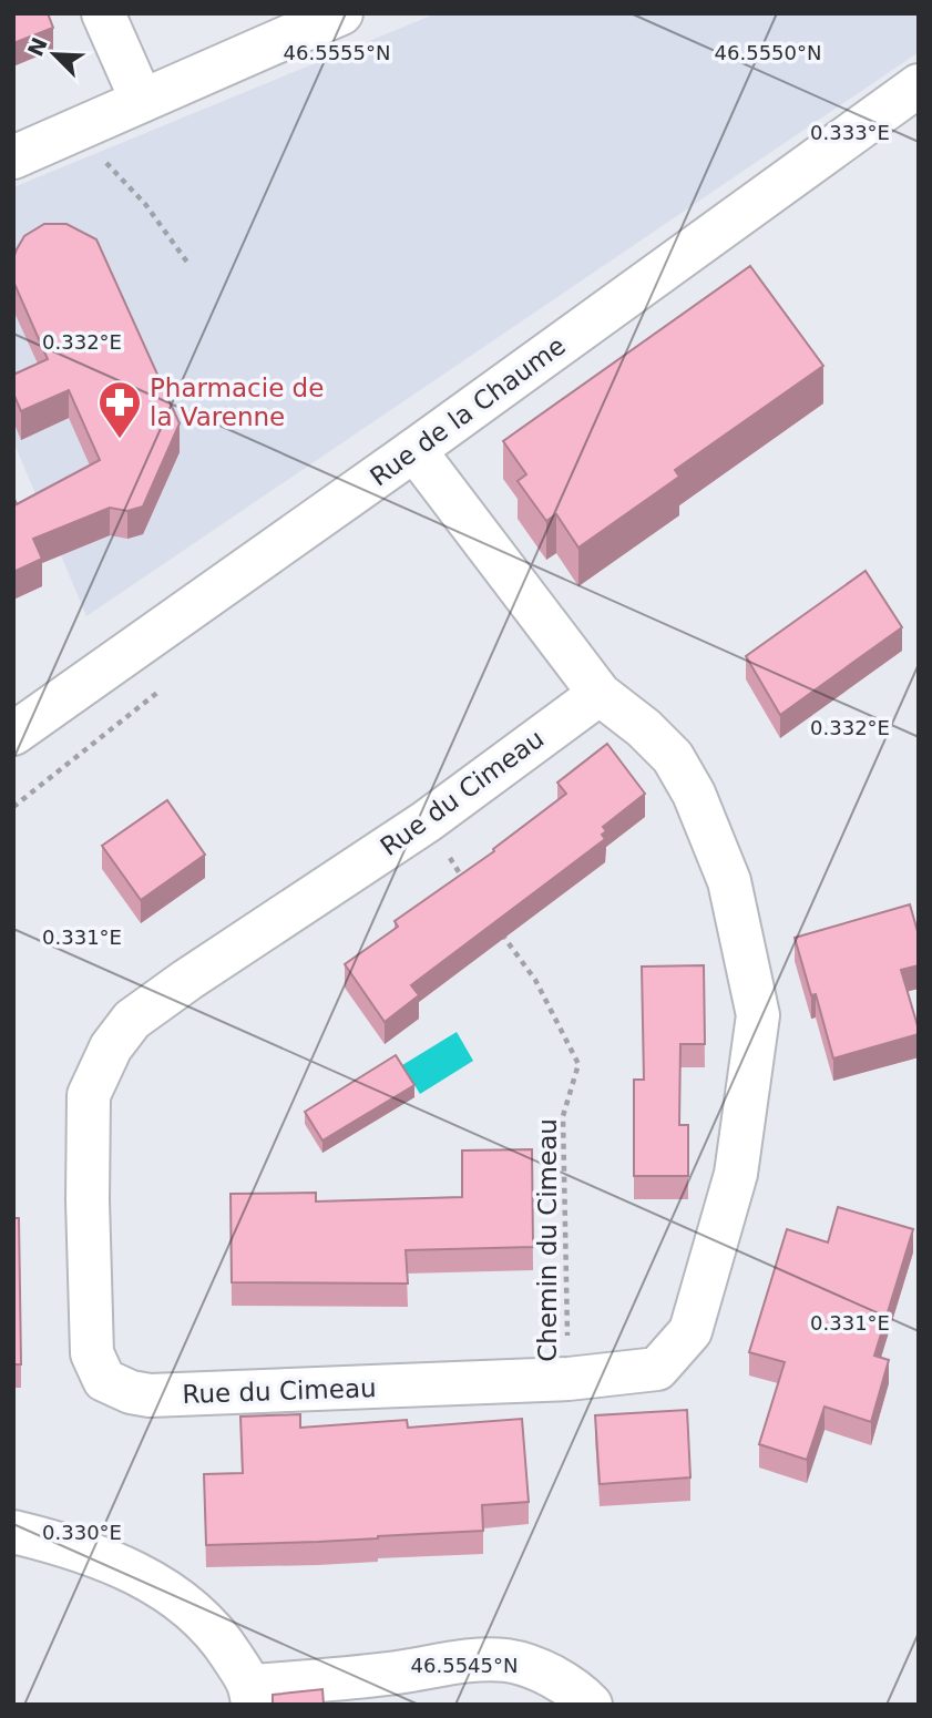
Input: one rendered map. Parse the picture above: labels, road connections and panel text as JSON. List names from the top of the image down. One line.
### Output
{"streets":{"street":["Rue de la Chaume","Rue du Cimeau"],"path":["Chemin du Cimeau"]},"crossings":[["Rue de la Chaume","Rue du Cimeau"],["Rue du Cimeau","Chemin du Cimeau"]],"places":{"pharmacy":["Pharmacie de la Varenne"]},"north":"top left","coordinates":["46.5555°N","46.5550°N","0.333°E","0.332°E","0.331°E","0.330°E","46.5545°N"]}
